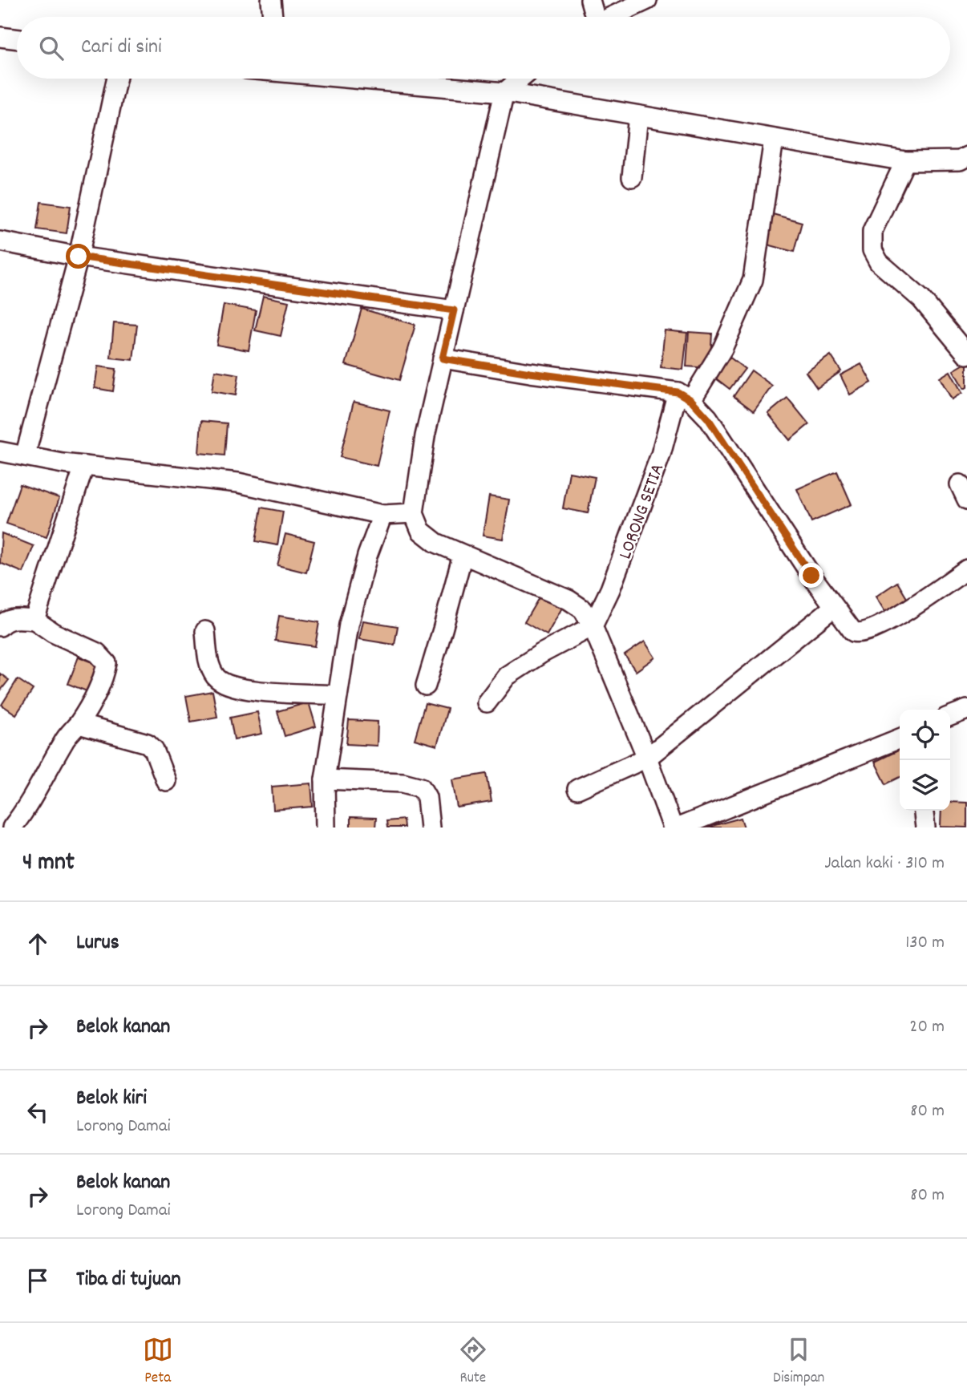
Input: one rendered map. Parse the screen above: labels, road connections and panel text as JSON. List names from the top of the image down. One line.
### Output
{"streets":{"street":["LORONG SETIA"]},"page":{"search":"Cari di sini","heading":["4 mnt","Jalan kaki · 310 m"],"list":[["Lurus","130 m"],["Belok kanan","20 m"],["Belok kiri","Lorong Damai","80 m"],["Belok kanan","Lorong Damai","80 m"],"Tiba di tujuan"],"nav":["Peta","Rute","Disimpan"]}}
